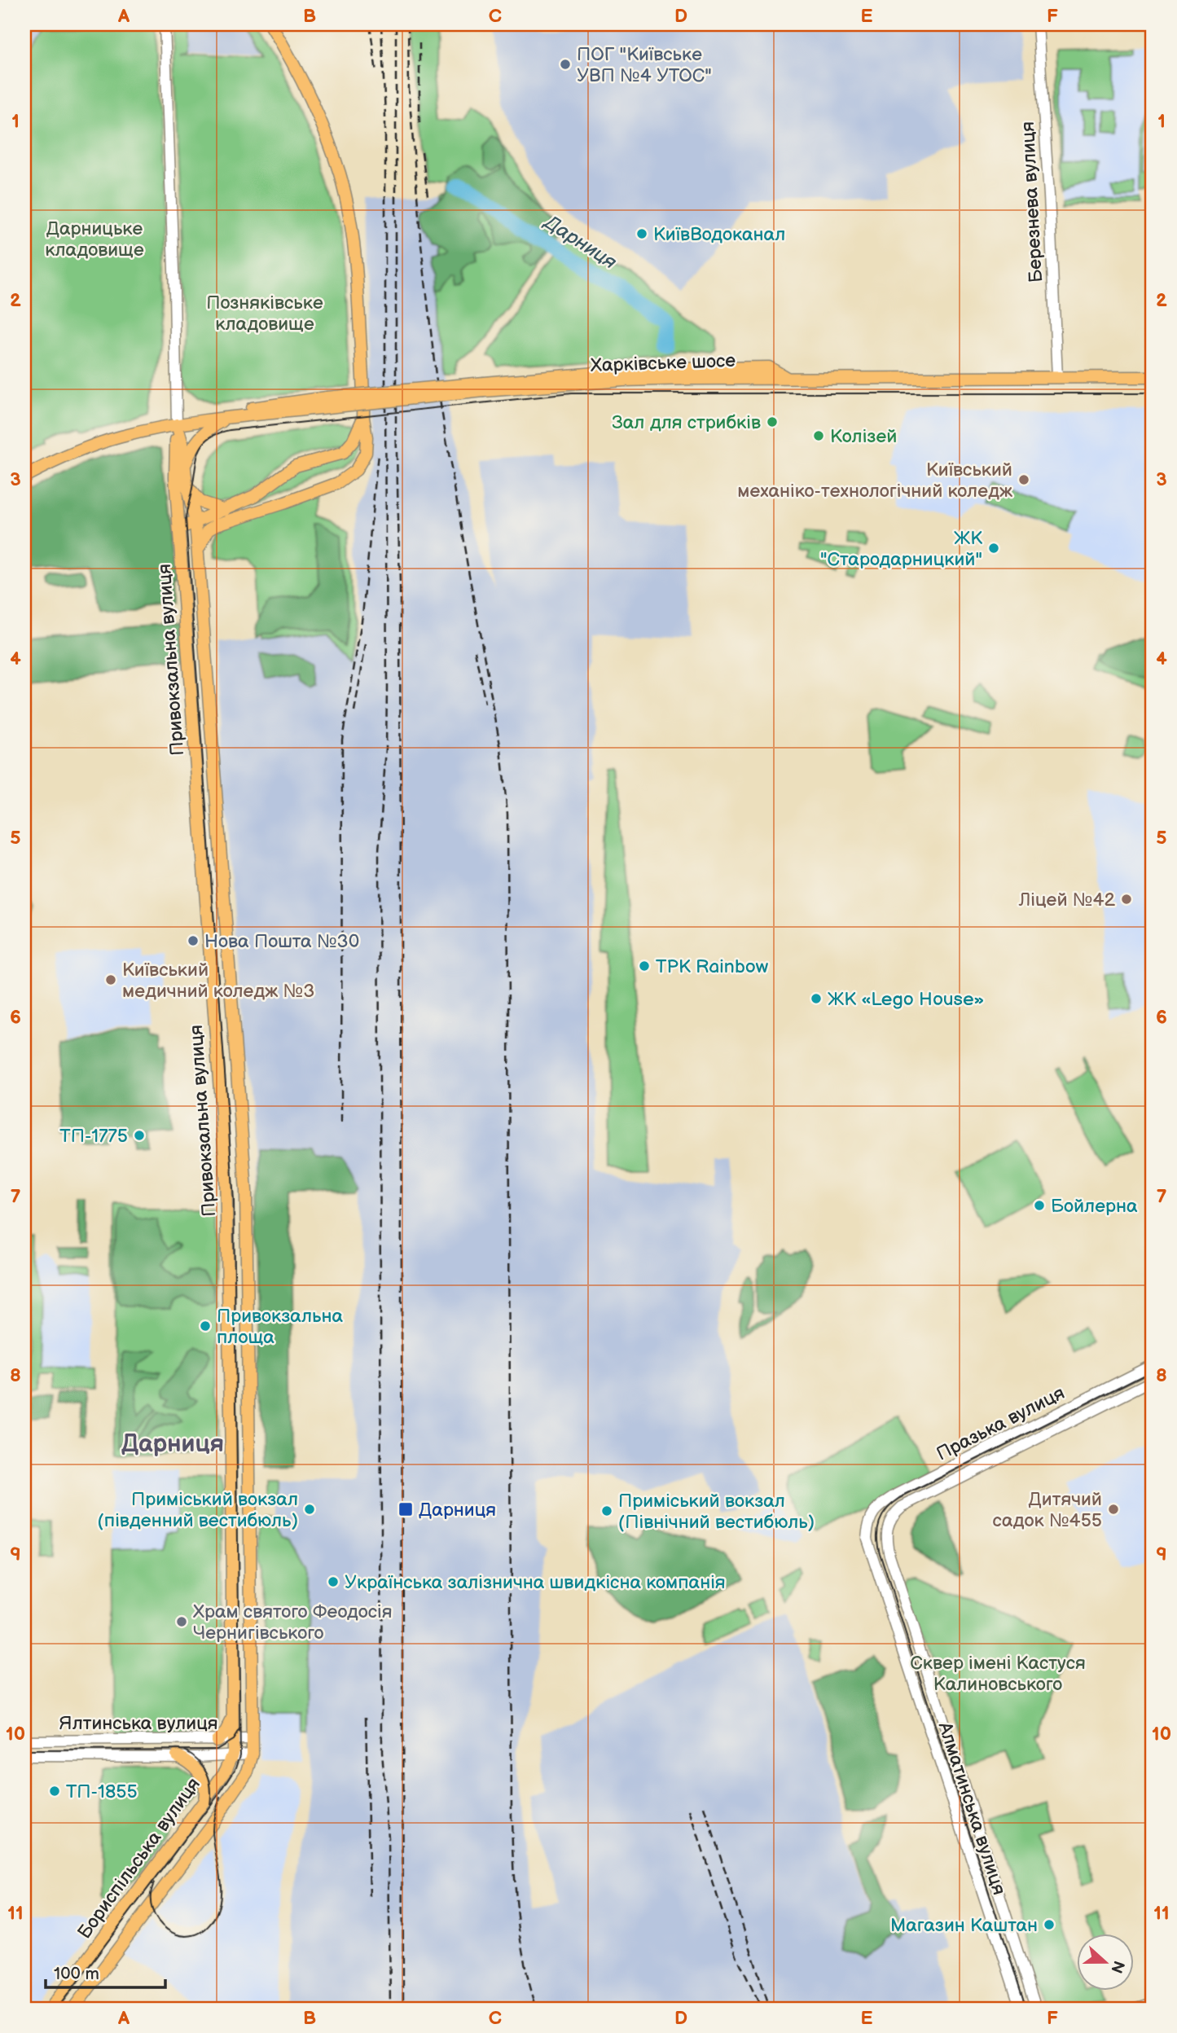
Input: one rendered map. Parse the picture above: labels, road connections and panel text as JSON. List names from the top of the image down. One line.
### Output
{"streets":{"main road":["Харківське шосе","Привокзальна вулиця","Бориспільська вулиця"],"street":["Березнева вулиця","Празька вулиця","Ялтинська вулиця","Алматинська вулиця"]},"crossings":[["Березнева вулиця","Харківське шосе"],["Харківське шосе","Привокзальна вулиця"],["Привокзальна вулиця","Ялтинська вулиця"],["Привокзальна вулиця","Бориспільська вулиця"],["Празька вулиця","Алматинська вулиця"],["Ялтинська вулиця","Бориспільська вулиця"]],"districts":["Дарниця"],"water":["Дарниця"],"parks":["Дарницьке кладовище","Позняківське кладовище","Сквер імені Кастуся Калиновського"],"places":{"other":["ПОГ \"Київське УВП №4 УТОС\"","КиївВодоканал","Зал для стрибків","Колізей","Київський механіко-технологічний коледж","ЖК \"Стародарницкий\"","Ліцей №42","Нова Пошта №30","ТРК Rainbow","Київський медичний коледж №3","ЖК «Lego House»","ТП-1775","Бойлерна","Привокзальна площа","Приміський вокзал (південний вестибюль)","Дитячий садок №455","Приміський вокзал (Північний вестибюль)","Українська залізнична швидкісна компанія","Храм святого Феодосія Чернигівського","ТП-1855","Магазин Каштан"],"transit":["Дарниця"]},"scale_bar":"100 m","north":"right","grid":{"columns":["A","B","C","D","E","F"],"rows":["1","2","3","4","5","6","7","8","9","10","11"]}}
